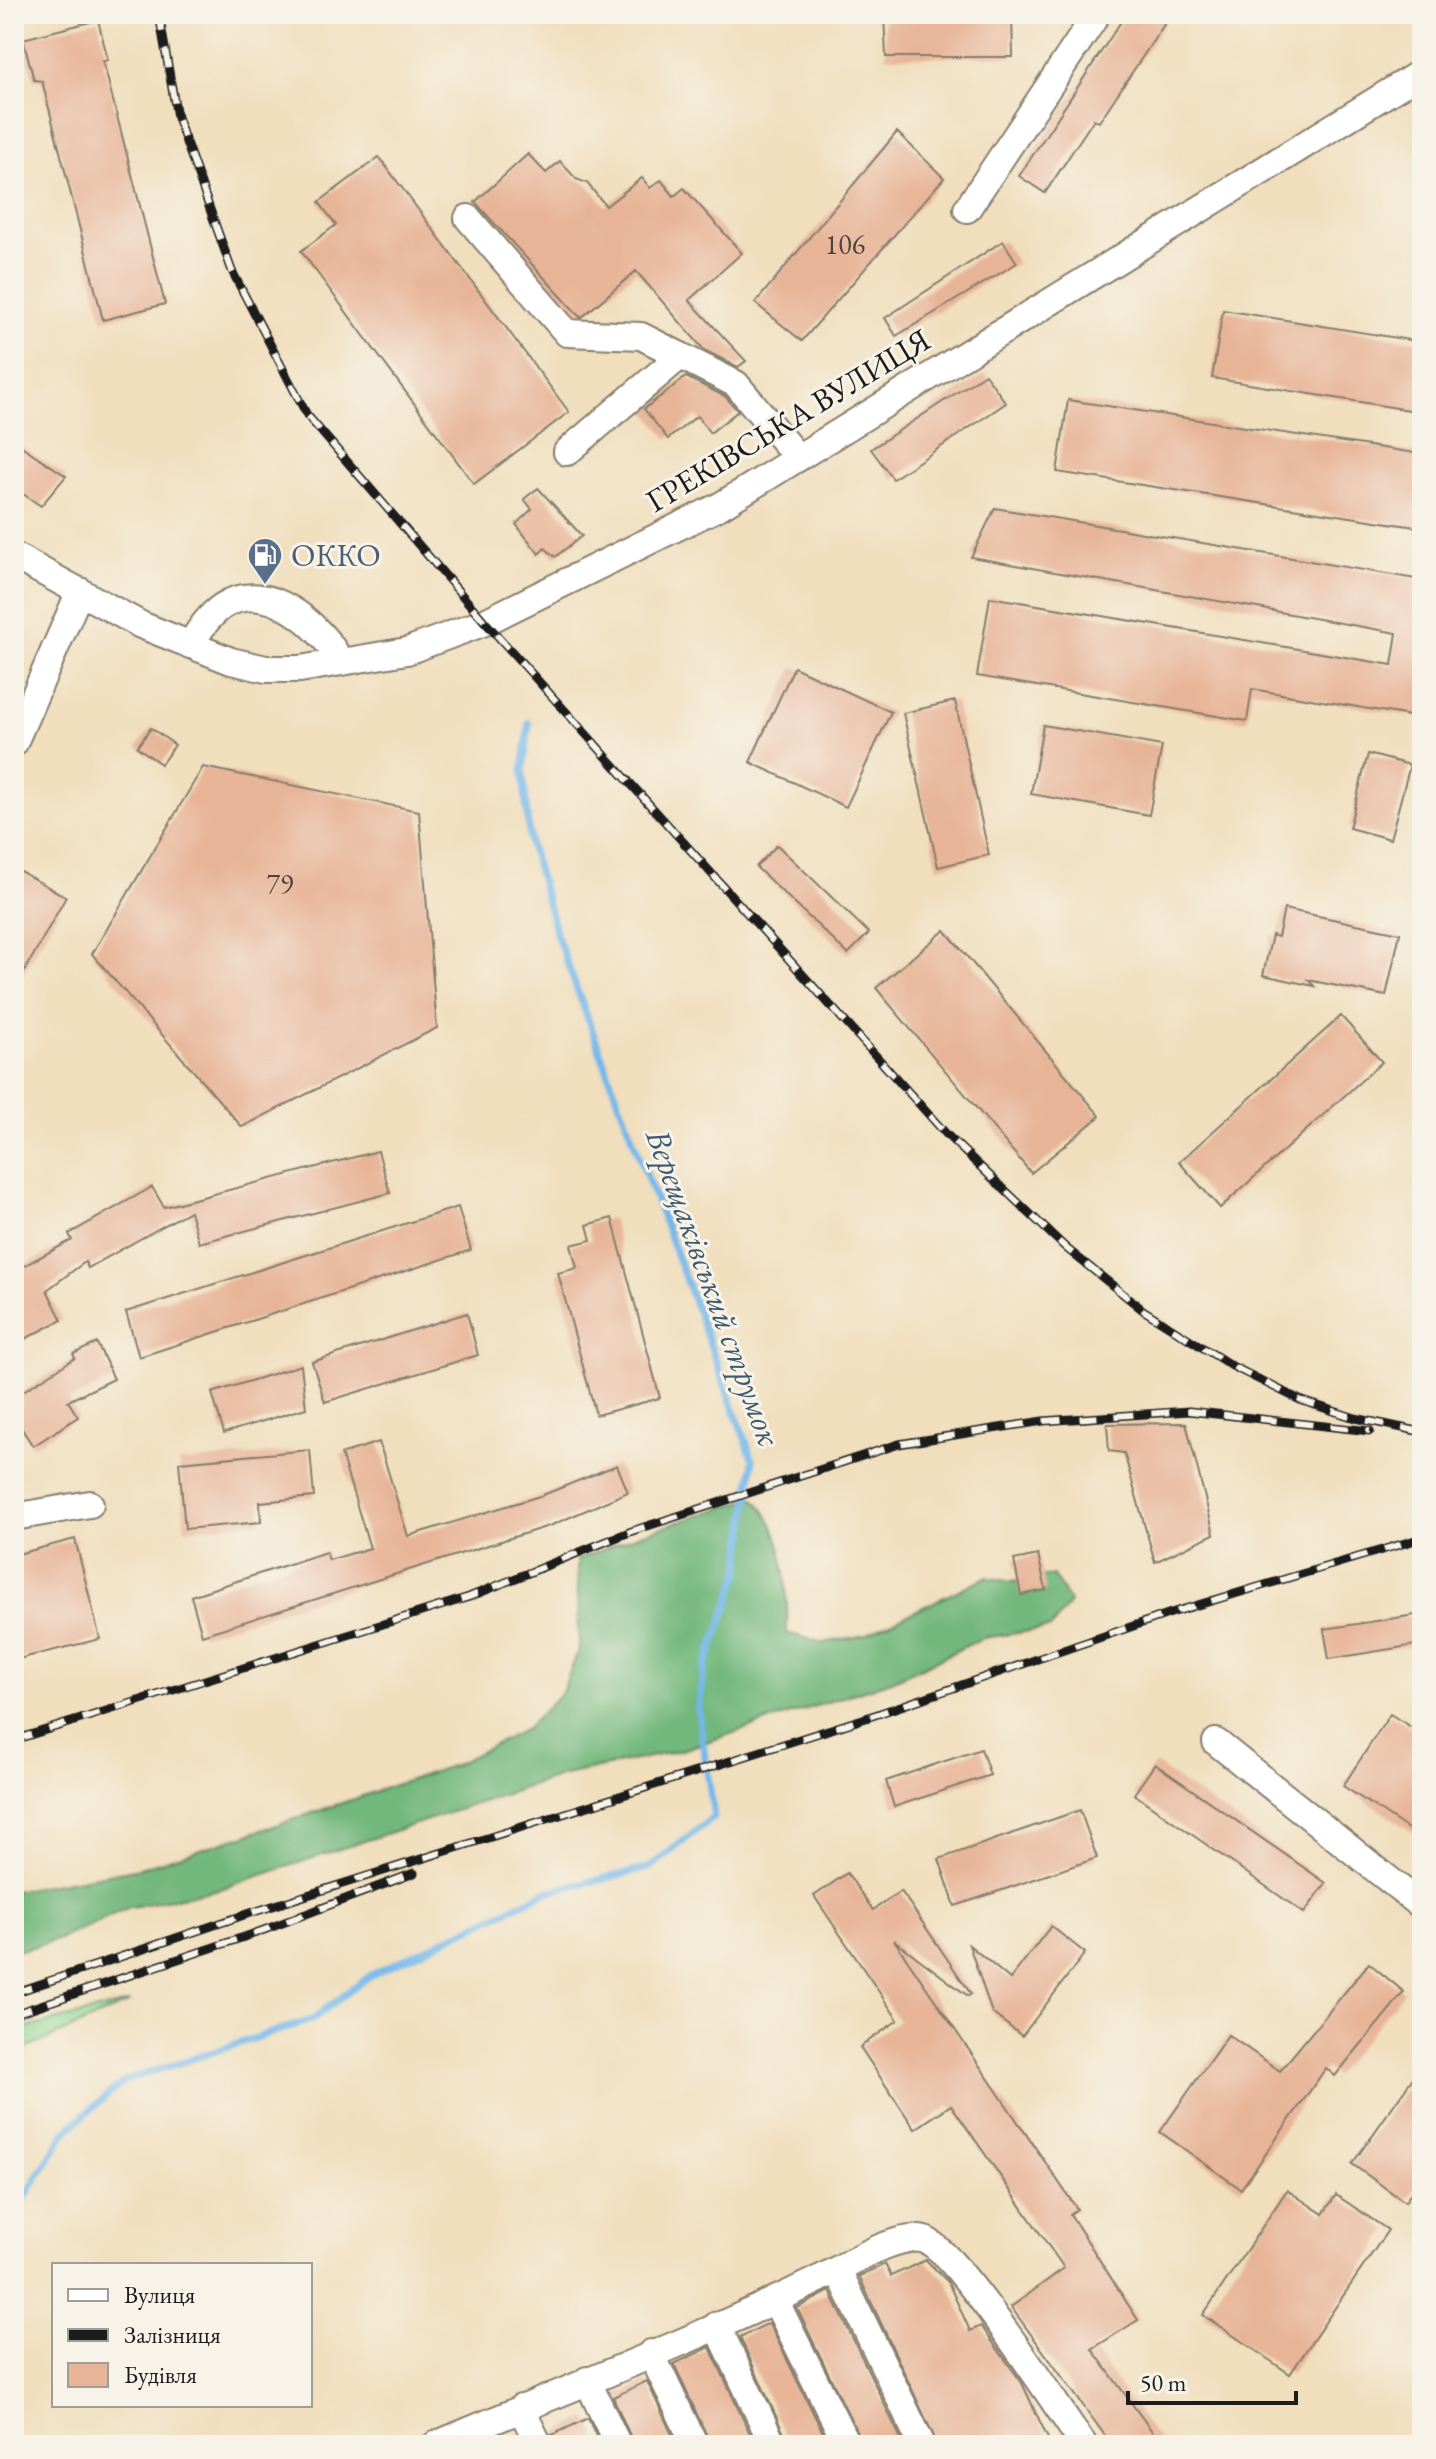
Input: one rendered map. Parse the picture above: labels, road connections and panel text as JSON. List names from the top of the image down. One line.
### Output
{"streets":{"street":["ГРЕКІВСЬКА ВУЛИЦЯ"]},"water":["Верещаківський струмок"],"places":{"fuel station":["ОККО"]},"house_numbers":["106","79"],"legend":["Вулиця","Залізниця","Будівля"],"scale_bar":"50 m"}
